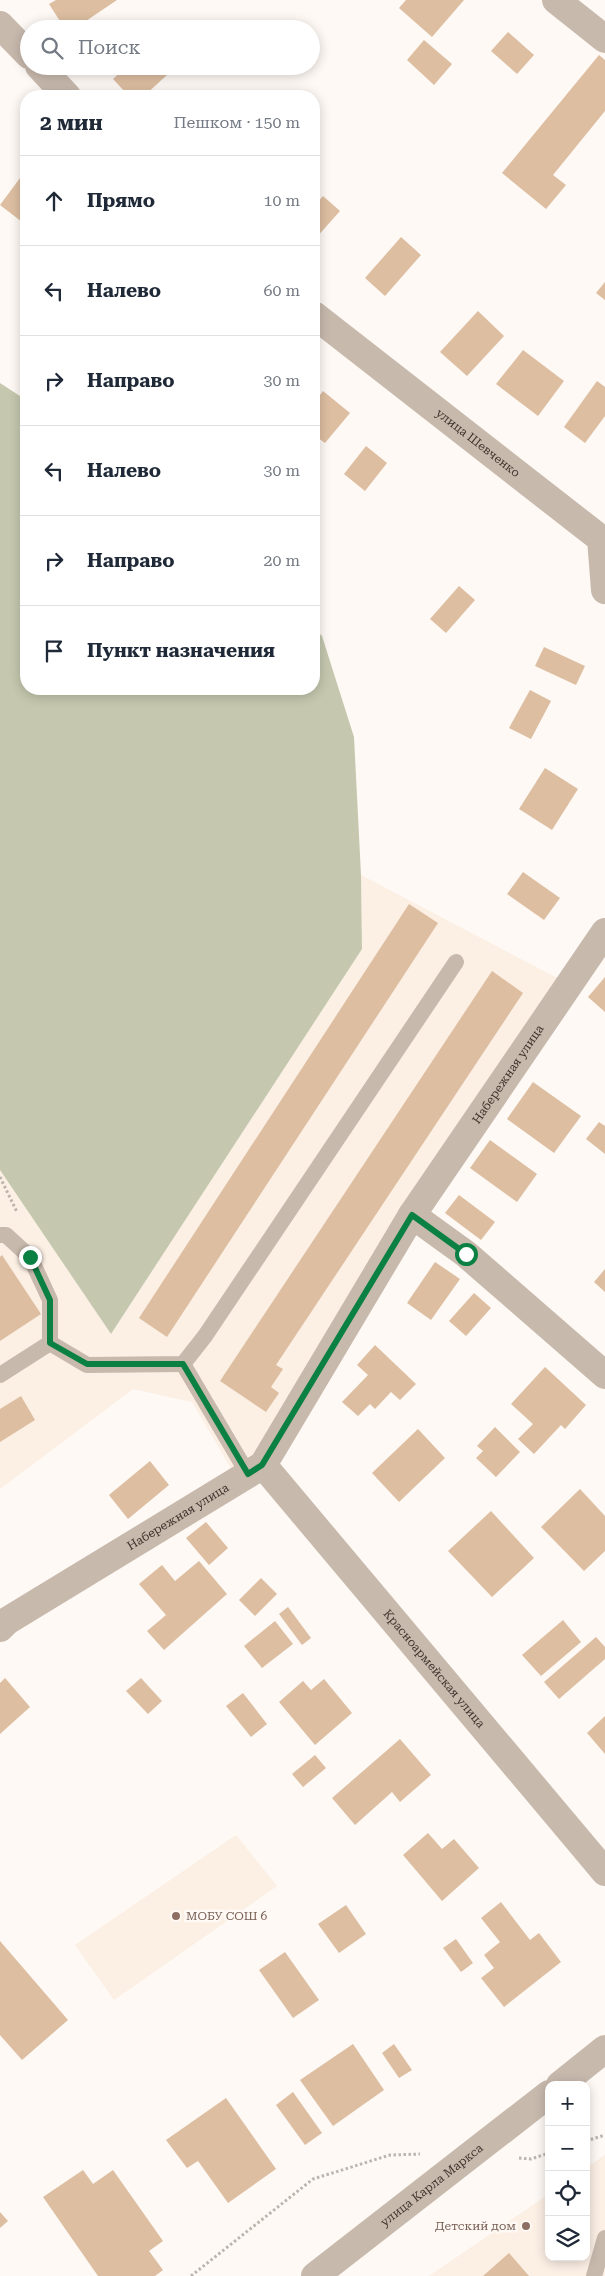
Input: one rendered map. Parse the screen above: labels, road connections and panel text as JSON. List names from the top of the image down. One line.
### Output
{"streets":{"street":["улица Шевченко","Набережная улица","Красноармейская улица","улица Карла Маркса"]},"crossings":[["Набережная улица","Красноармейская улица"]],"places":["МОБУ СОШ 6","Детский дом"],"page":{"search":"Поиск","heading":["2 мин","Пешком · 150 m"],"list":[["Прямо","10 m"],["Налево","60 m"],["Направо","30 m"],["Налево","30 m"],["Направо","20 m"],"Пункт назначения"],"map_buttons":["+","−"]}}
